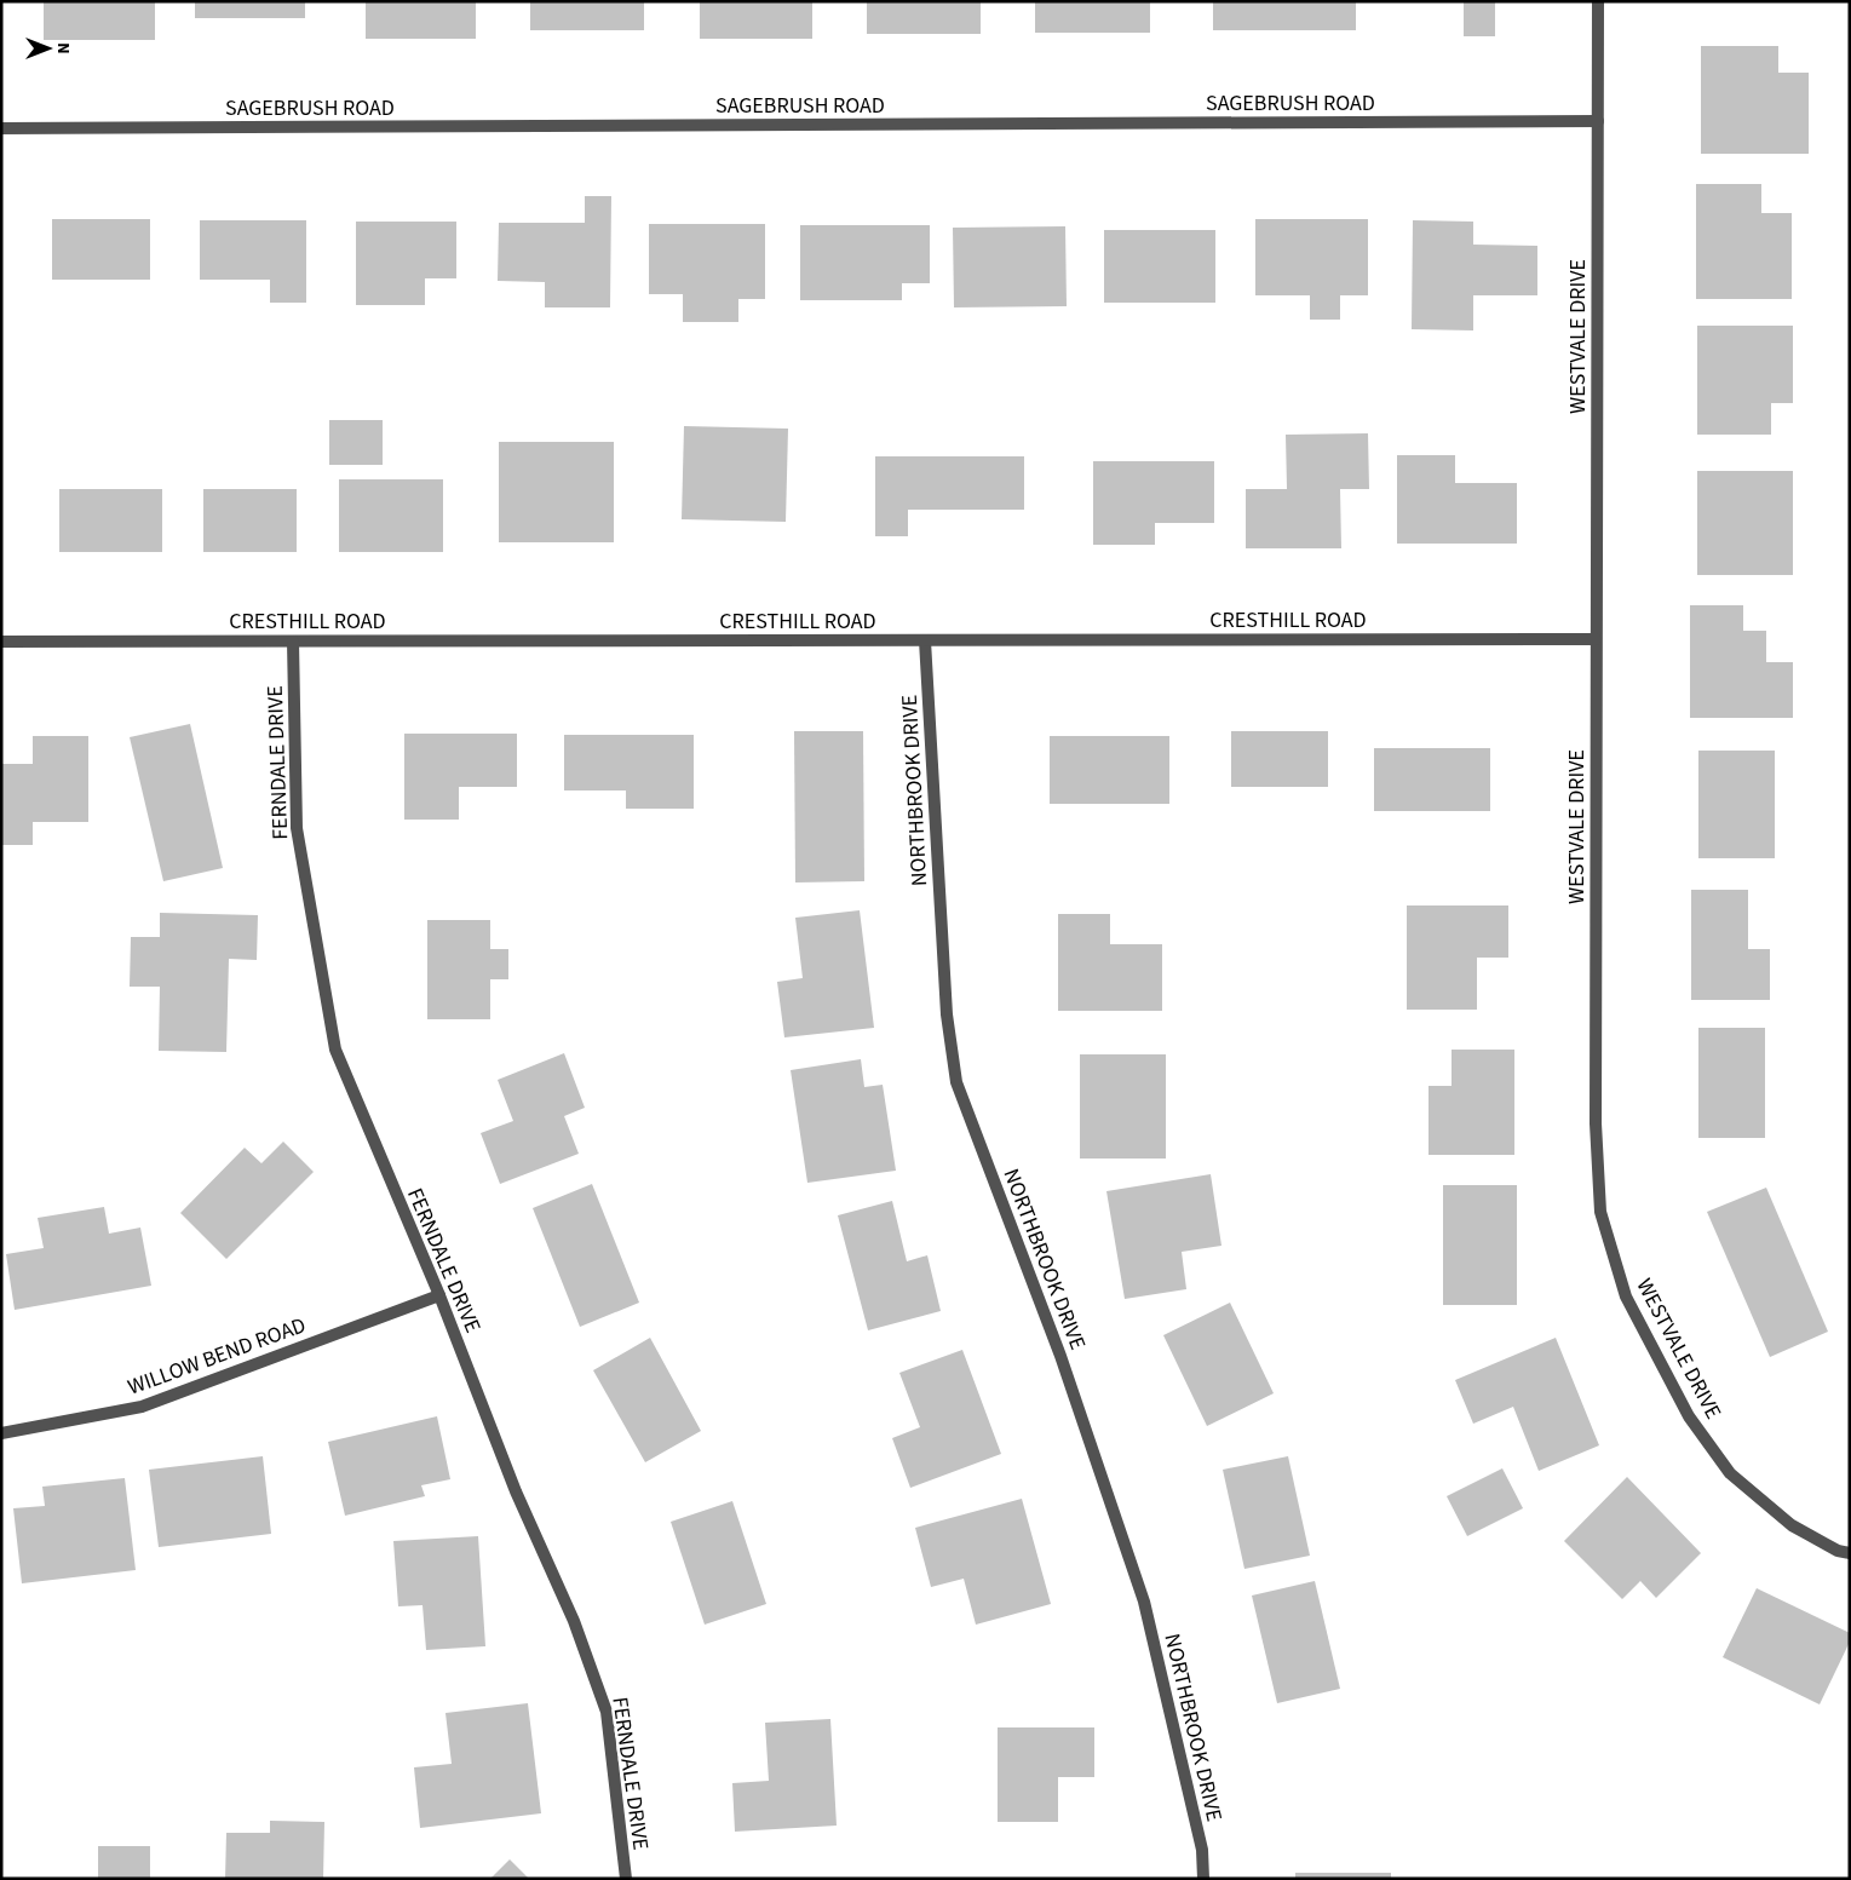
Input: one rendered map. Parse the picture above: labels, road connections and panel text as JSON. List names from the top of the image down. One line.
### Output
{"streets":{"street":["SAGEBRUSH ROAD","WESTVALE DRIVE","CRESTHILL ROAD","FERNDALE DRIVE","NORTHBROOK DRIVE","WILLOW BEND ROAD"]},"crossings":[["SAGEBRUSH ROAD","WESTVALE DRIVE"],["WESTVALE DRIVE","CRESTHILL ROAD"],["CRESTHILL ROAD","FERNDALE DRIVE"],["CRESTHILL ROAD","NORTHBROOK DRIVE"],["FERNDALE DRIVE","WILLOW BEND ROAD"]],"north":"right"}
